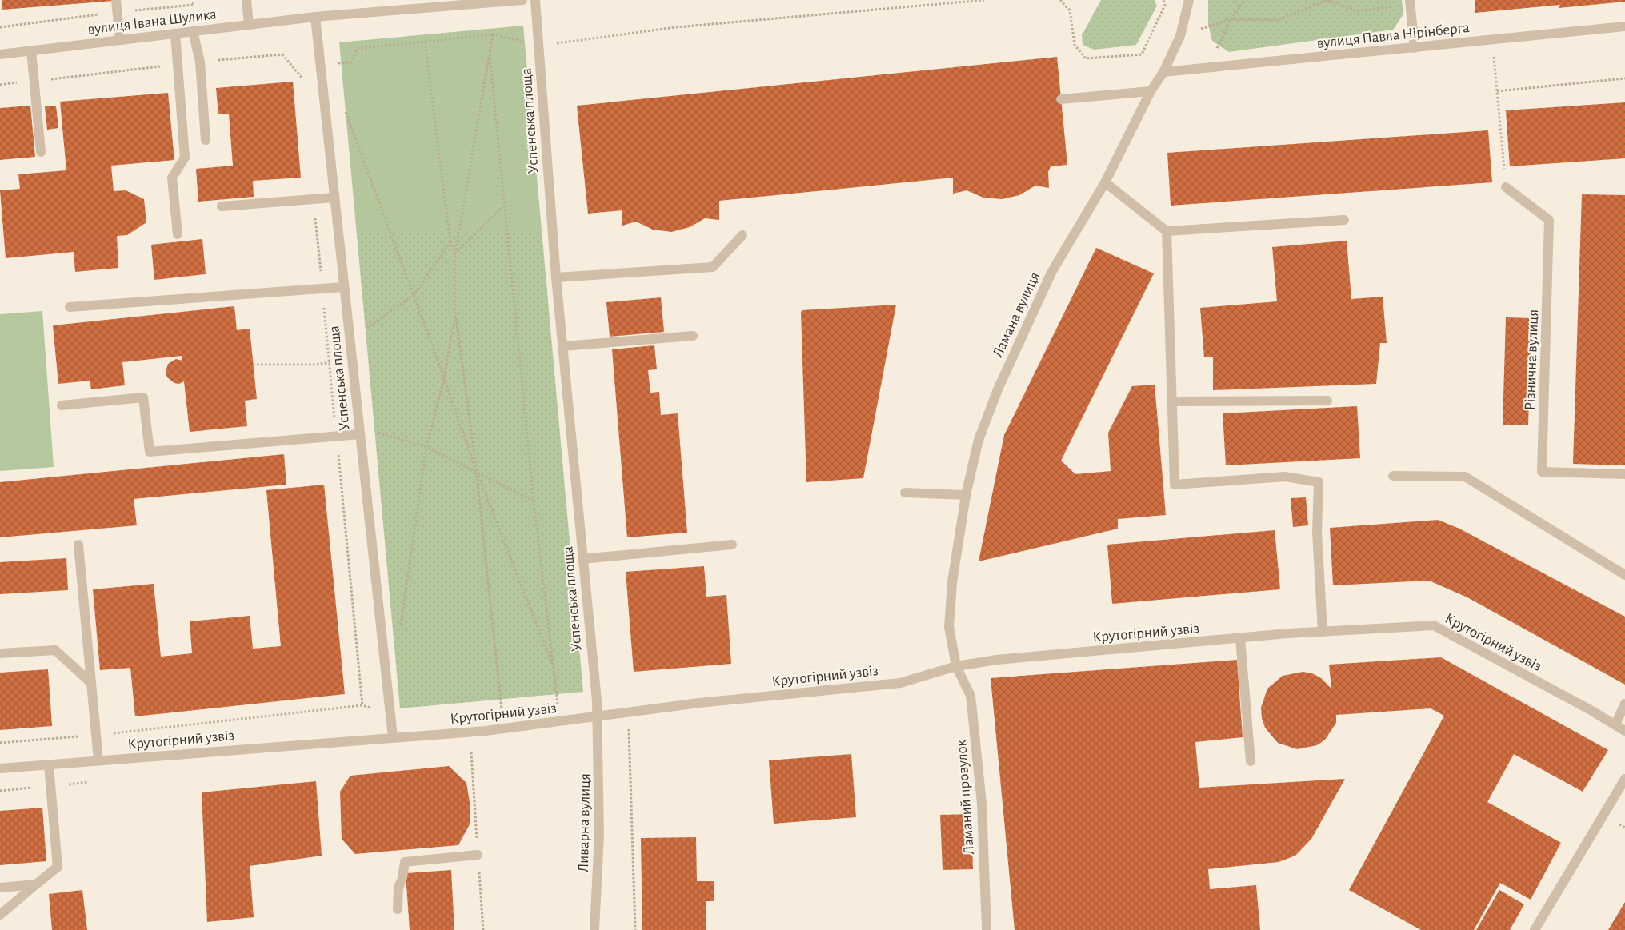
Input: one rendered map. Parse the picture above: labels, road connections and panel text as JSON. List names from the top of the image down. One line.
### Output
{"streets":{"street":["вулиця Івана Шулика","вулиця Павла Нірінберга","Успенська площа","Ламана вулиця","Різнична вулиця","Крутогірний узвіз","Ламаний провулок","Ливарна вулиця"]},"crossings":[["вулиця Івана Шулика","Успенська площа"],["вулиця Павла Нірінберга","Ламана вулиця"],["Успенська площа","Крутогірний узвіз"],["Успенська площа","Ливарна вулиця"],["Ламана вулиця","Крутогірний узвіз"],["Ламана вулиця","Ламаний провулок"],["Крутогірний узвіз","Ламаний провулок"],["Крутогірний узвіз","Ливарна вулиця"]]}
